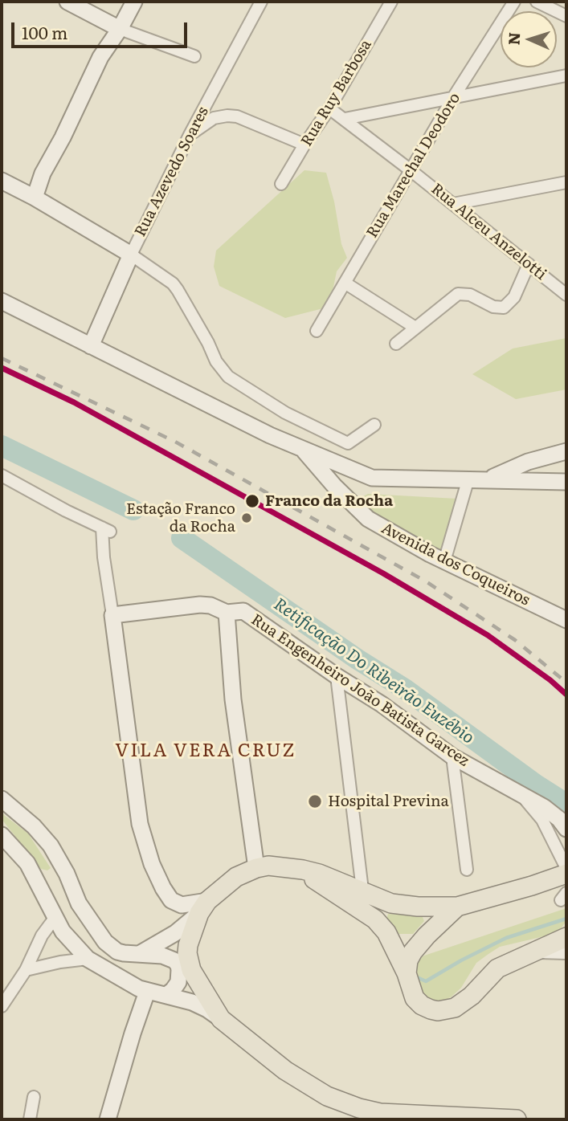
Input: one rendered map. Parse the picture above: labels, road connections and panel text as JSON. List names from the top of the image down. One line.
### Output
{"streets":{"main road":["Rua Azevedo Soares","Avenida dos Coqueiros","Rua Engenheiro João Batista Garcez"],"street":["Rua Ruy Barbosa","Rua Marechal Deodoro","Rua Alceu Anzelotti"]},"crossings":[["Rua Ruy Barbosa","Rua Alceu Anzelotti"],["Rua Marechal Deodoro","Rua Alceu Anzelotti"]],"districts":["VILA VERA CRUZ"],"water":["Retificação Do Ribeirão Euzébio"],"places":["Franco da Rocha","Estação Franco da Rocha","Hospital Previna"],"scale_bar":"100 m","north":"left"}
